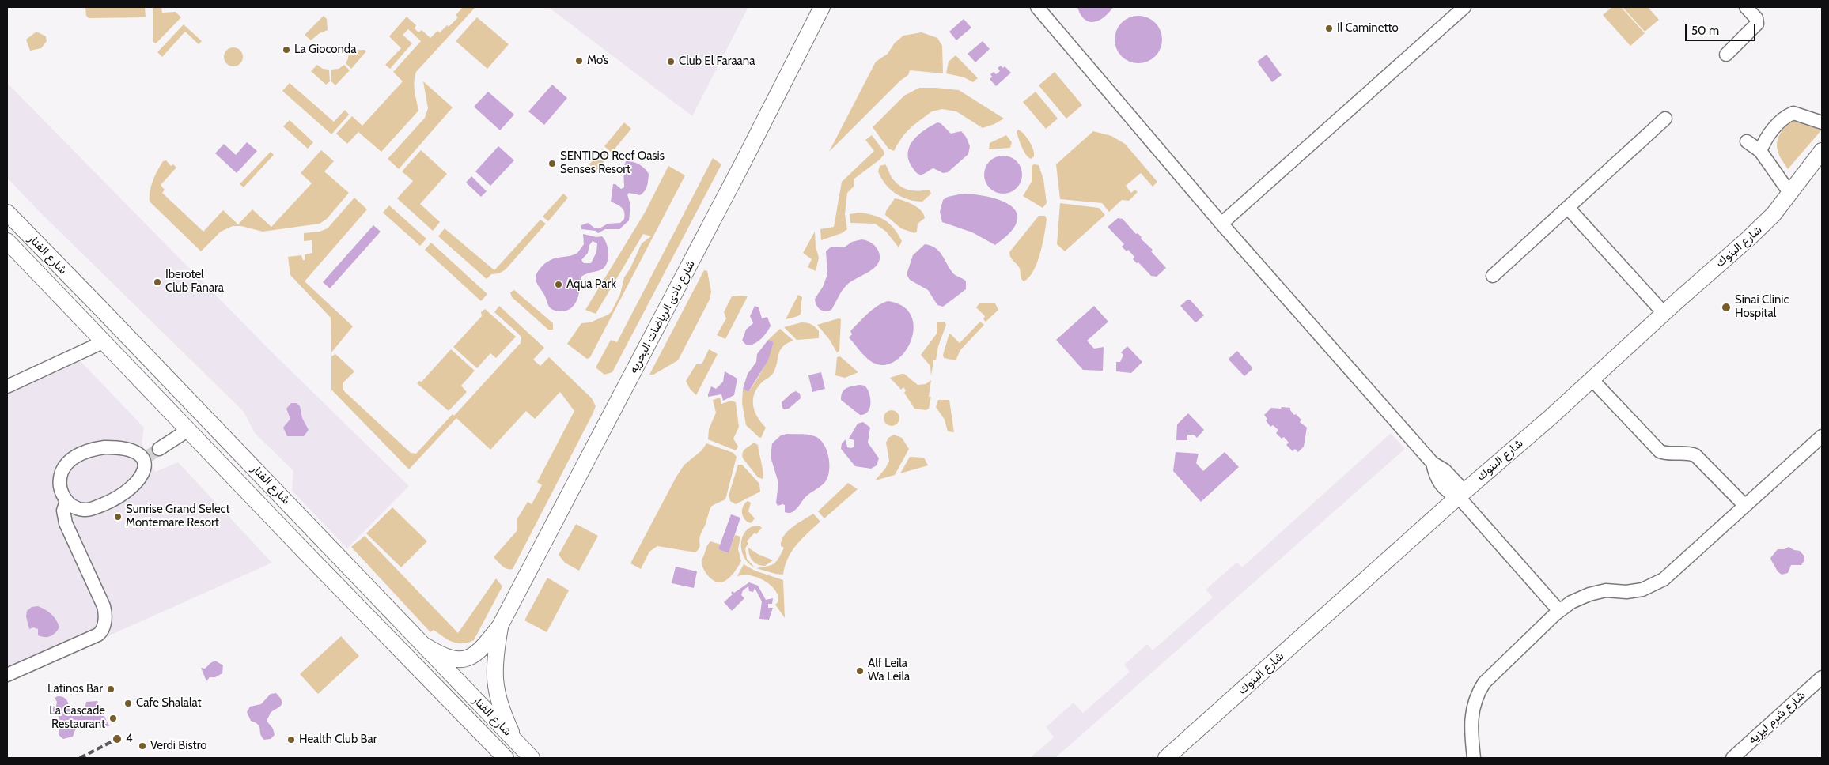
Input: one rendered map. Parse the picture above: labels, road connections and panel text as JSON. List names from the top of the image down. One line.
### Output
{"streets":{"main road":["شارع البنوك","شارع الفنار","شارع نادى الرياضات البحريه"],"street":["شارع شرم ليزيه"]},"crossings":[["شارع الفنار","شارع نادى الرياضات البحريه"]],"places":["Il Caminetto","La Gioconda","Mo’s","Club El Faraana","SENTIDO Reef Oasis Senses Resort","Iberotel Club Fanara","Aqua Park","Sinai Clinic Hospital","Sunrise Grand Select Montemare Resort","Alf Leila Wa Leila","Latinos Bar","Cafe Shalalat","La Cascade Restaurant","4","Health Club Bar","Verdi Bistro"],"scale_bar":"50 m"}
